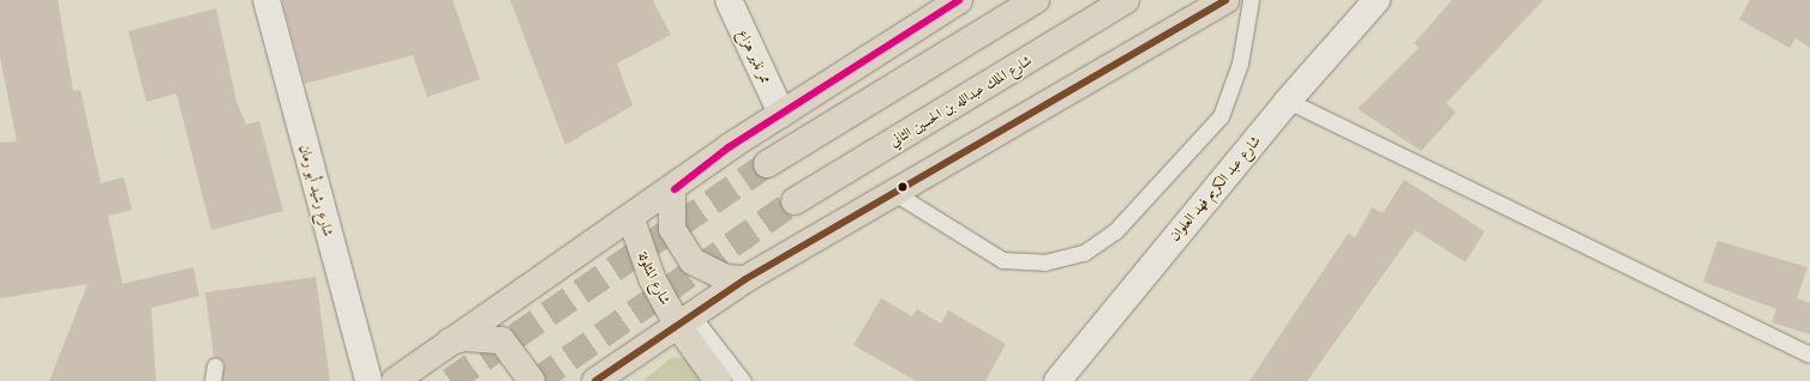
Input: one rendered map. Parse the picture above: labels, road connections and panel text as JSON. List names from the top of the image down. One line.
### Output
{"streets":{"main road":["شارع الملك عبدالله بن الحسين الثاني","شارع المثلوثة"],"street":["ممر نذير هزاع","شارع عبد الكريم فهد العلوان","شارع رشيد أبو رمان"]}}
